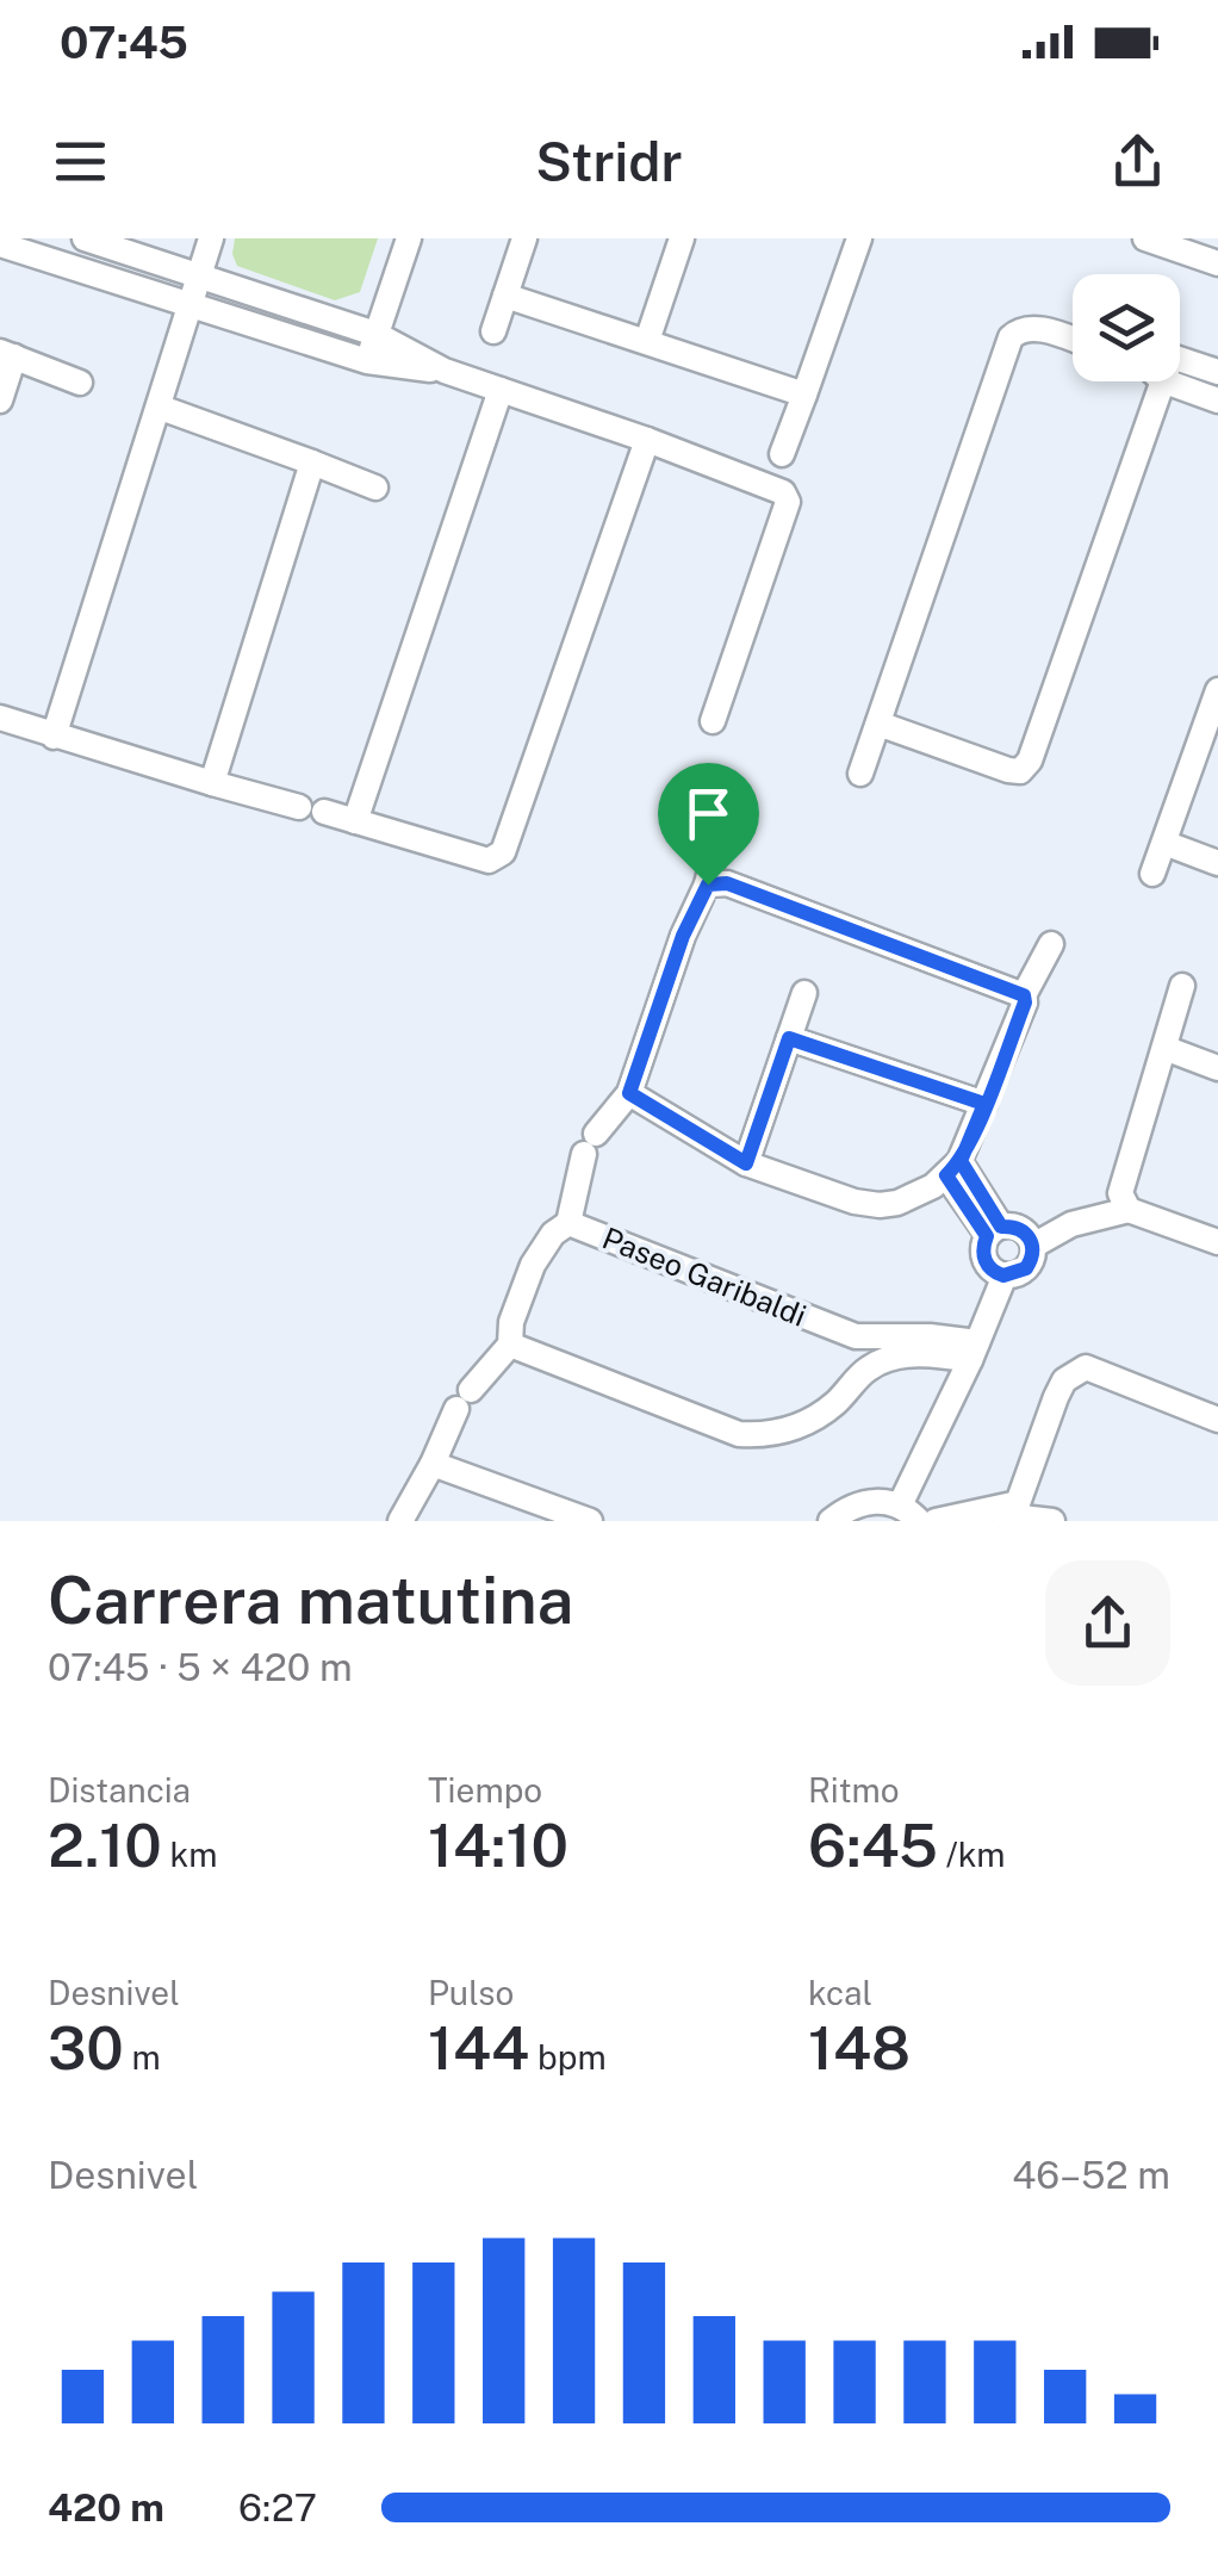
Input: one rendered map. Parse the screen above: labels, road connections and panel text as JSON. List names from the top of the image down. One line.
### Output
{"streets":{"street":["Paseo Garibaldi"]},"page":{"status":"07:45","header":"Stridr","heading":["Carrera matutina","07:45 · 5 × 420 m"],"stats":[["Distancia","2.10 km"],["Tiempo","14:10"],["Ritmo","6:45 /km"],["Desnivel","30 m"],["Pulso","144 bpm"],["kcal","148"]],"chart":["Desnivel","46–52 m"],"list":[{"name":"420 m","note":"6:27"}]}}
